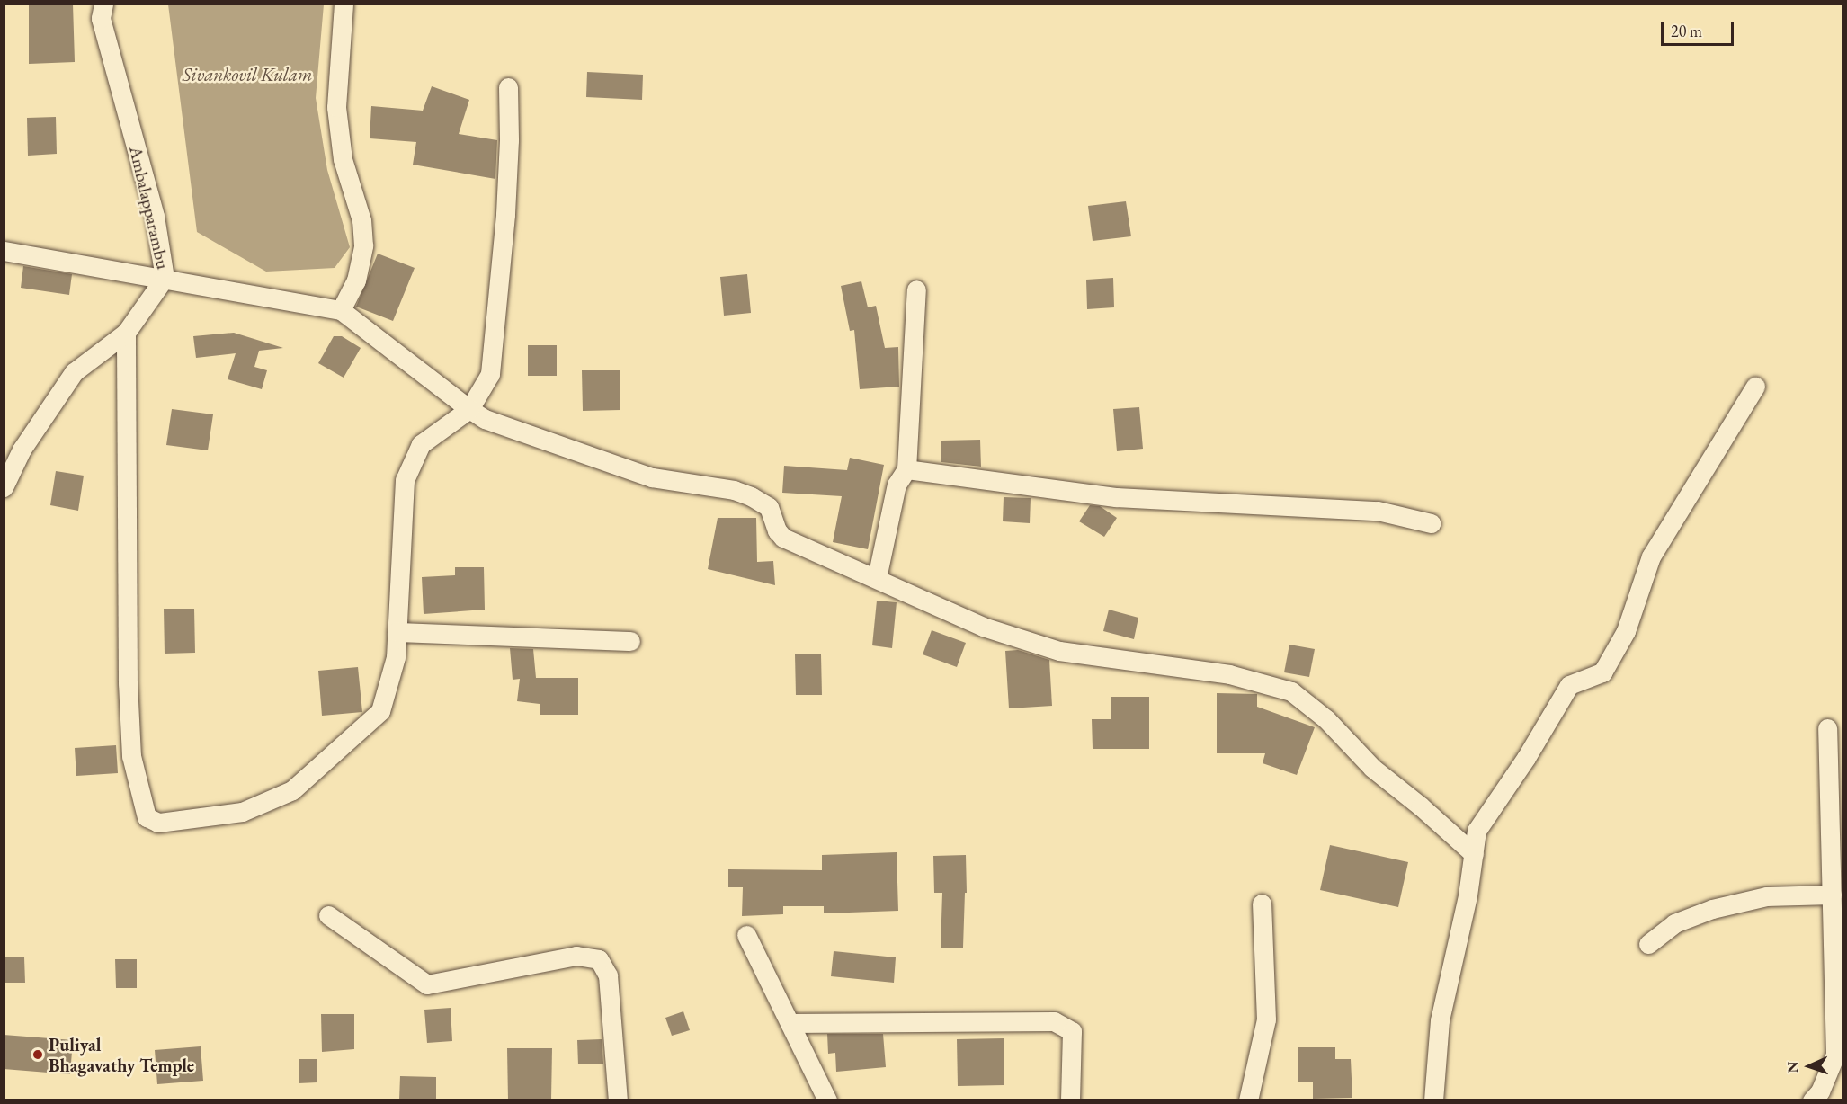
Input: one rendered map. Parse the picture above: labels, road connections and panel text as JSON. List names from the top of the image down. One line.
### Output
{"streets":{"street":["Ambalapparambu"]},"water":["Sivankovil Kulam"],"places":["Puliyal Bhagavathy Temple"],"scale_bar":"20 m","north":"left"}
